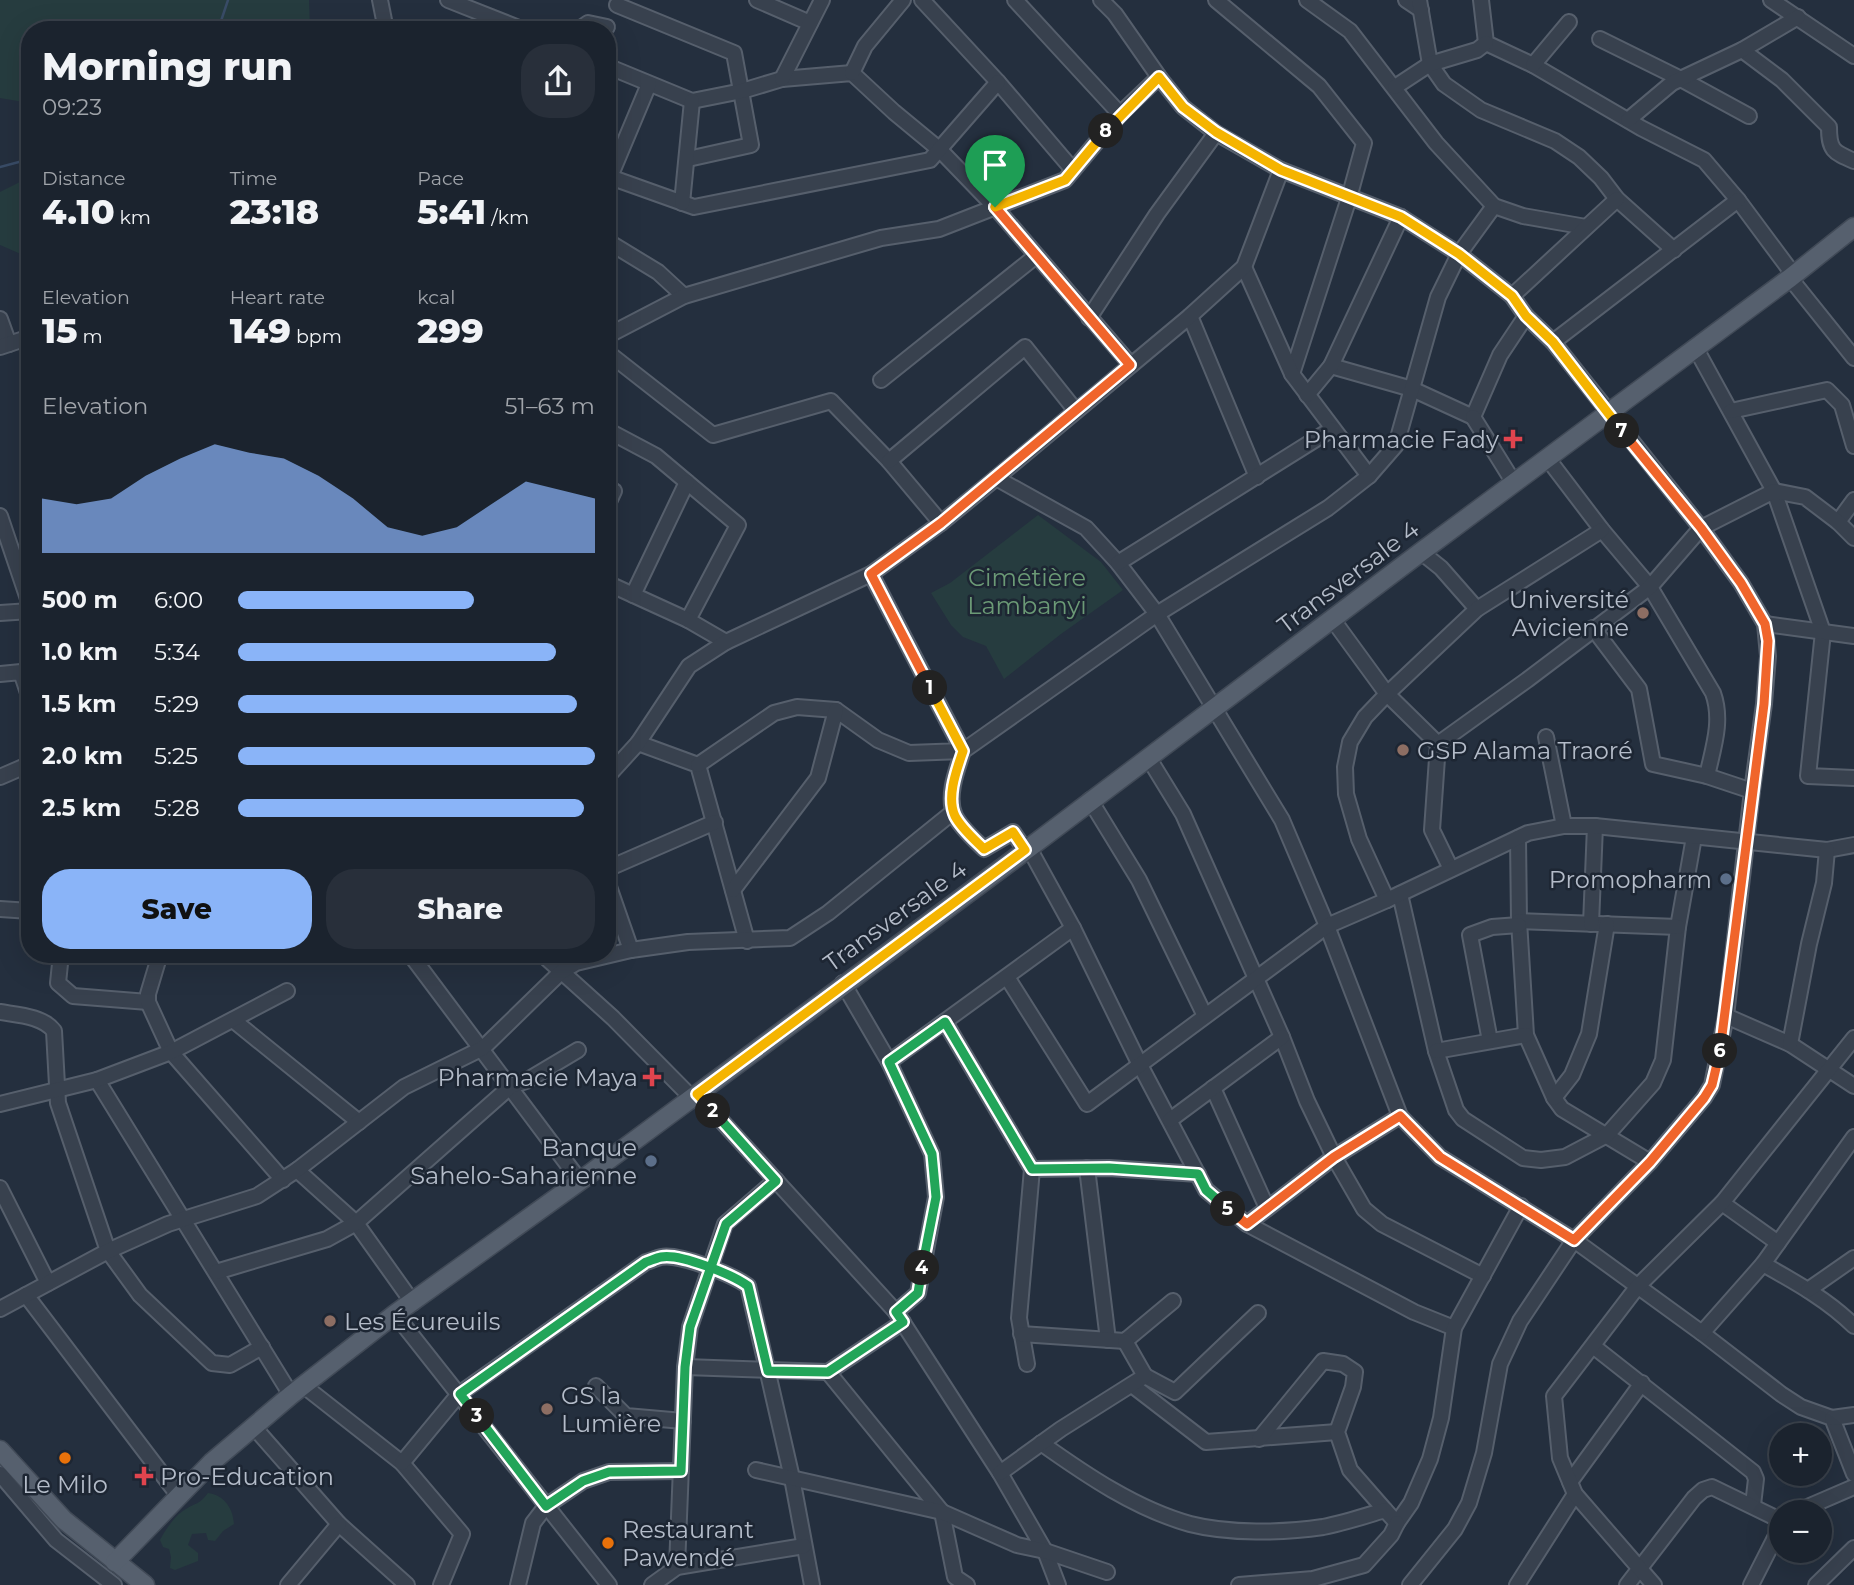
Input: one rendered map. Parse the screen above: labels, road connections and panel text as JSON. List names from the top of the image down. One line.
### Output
{"streets":{"main road":["Transversale 4"]},"parks":["Cimétière Lambanyi"],"places":{"health":["Pharmacie Fady","Pharmacie Maya","Pro-Education"],"other":["Université Avicienne","GSP Alama Traoré","Promopharm","Banque Sahelo-Saharienne","Les Écureuils","GS la Lumière","Le Milo","Restaurant Pawendé"]},"page":{"heading":["Morning run","09:23"],"pins":["8","7","1","6","2","5","4","3"],"stats":[["Distance","4.10 km"],["Time","23:18"],["Pace","5:41 /km"],["Elevation","15 m"],["Heart rate","149 bpm"],["kcal","299"]],"chart":["Elevation","51–63 m"],"list":[{"name":"500 m","note":"6:00"},{"name":"1.0 km","note":"5:34"},{"name":"1.5 km","note":"5:29"},{"name":"2.0 km","note":"5:25"},{"name":"2.5 km","note":"5:28"}],"buttons":["Save","Share"],"map_buttons":["+","−"]}}
